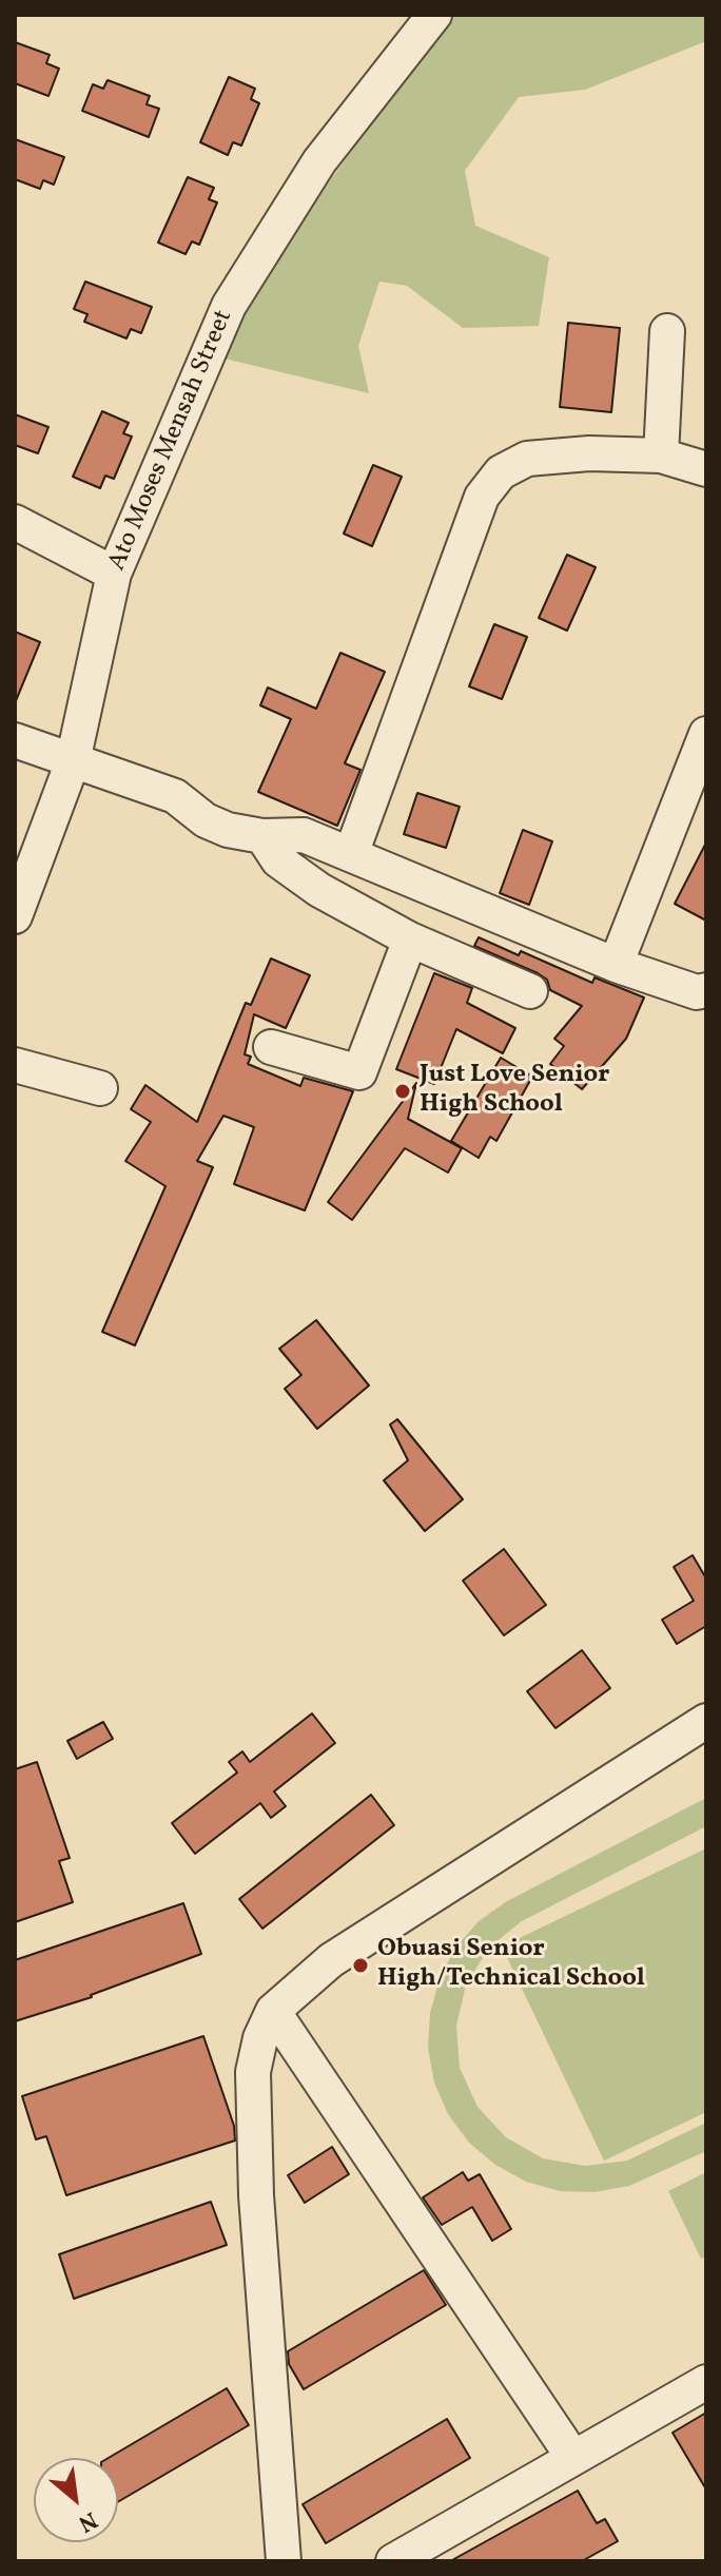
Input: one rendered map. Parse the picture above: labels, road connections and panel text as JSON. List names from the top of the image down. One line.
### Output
{"streets":{"street":["Ato Moses Mensah Street"]},"places":["Just Love Senior High School","Obuasi Senior High/Technical School"],"north":"bottom right"}
